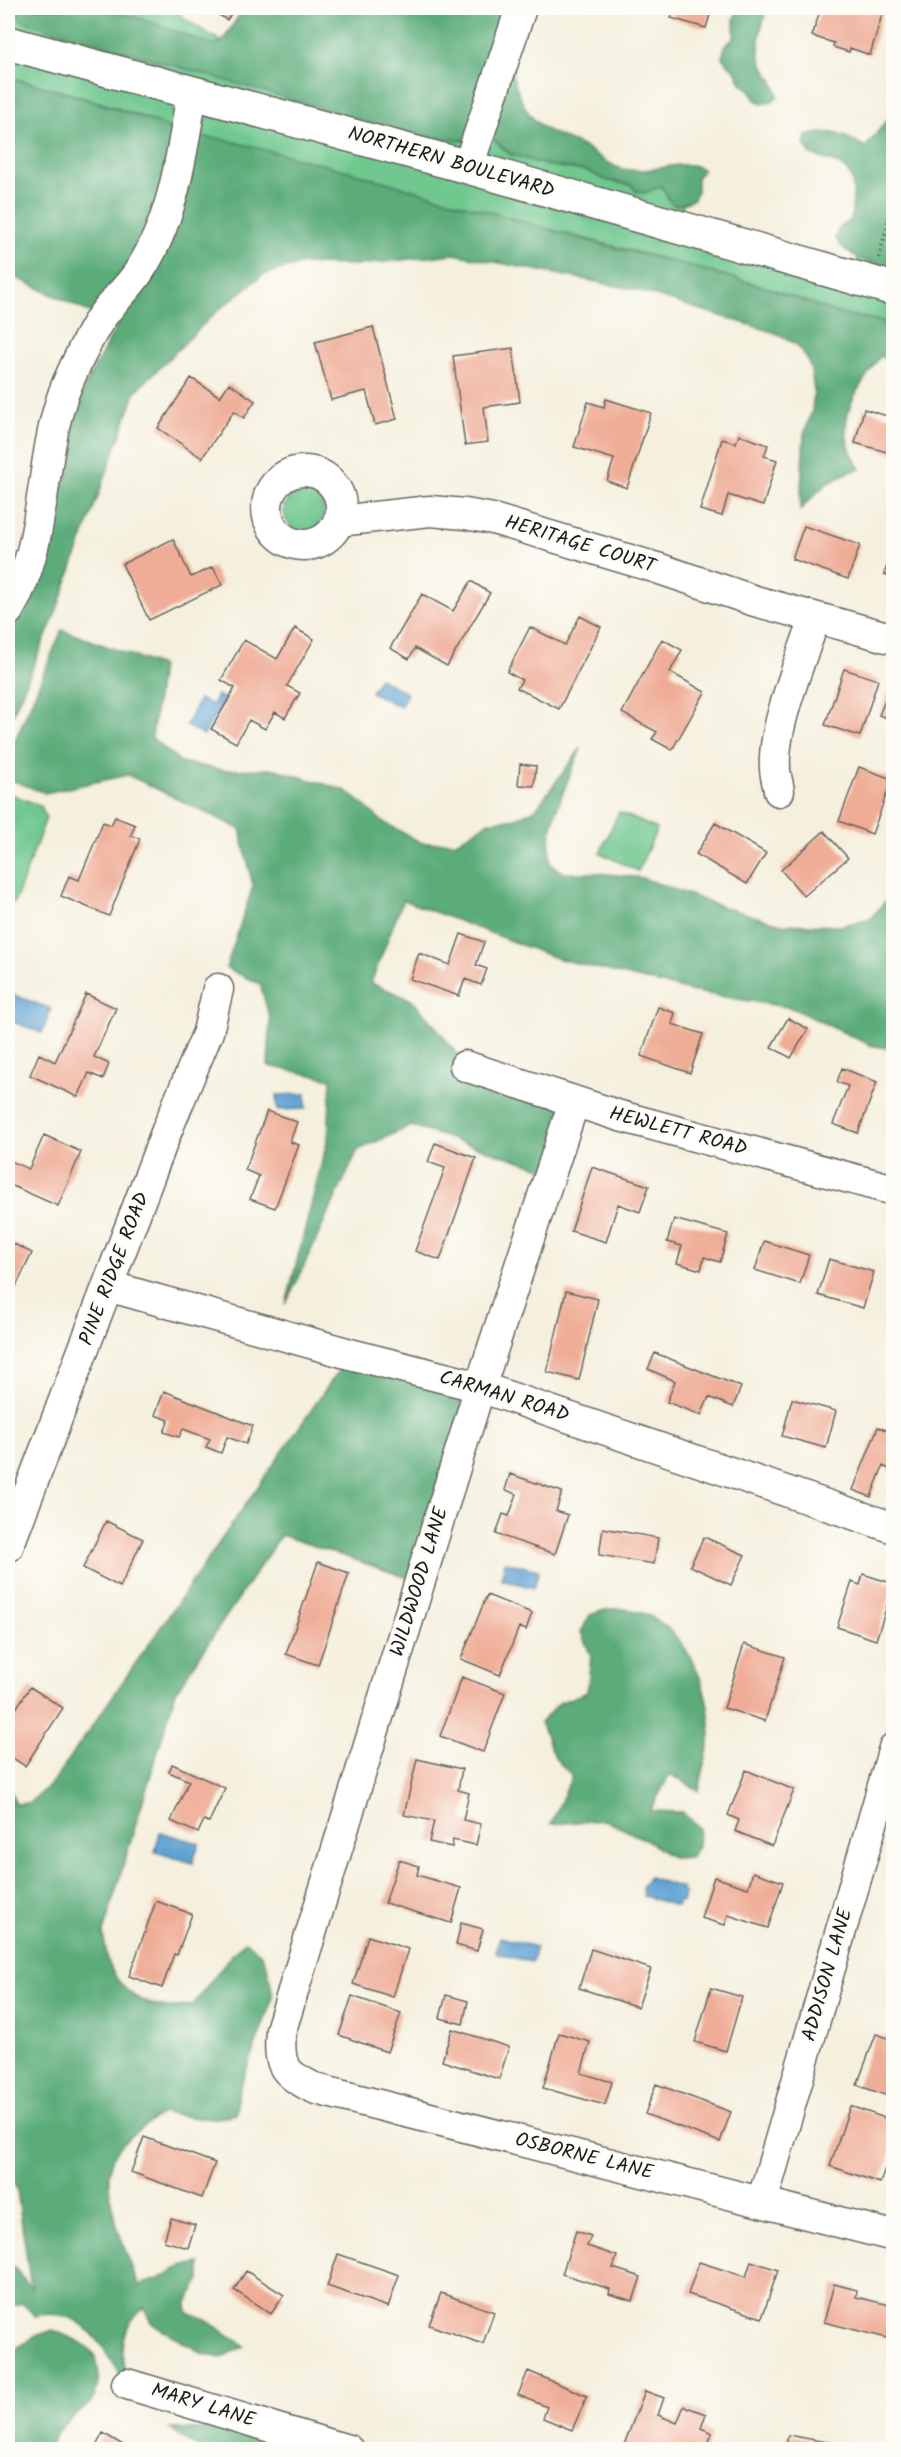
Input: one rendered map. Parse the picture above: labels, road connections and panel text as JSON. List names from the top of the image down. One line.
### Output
{"streets":{"main road":["NORTHERN BOULEVARD"],"street":["HERITAGE COURT","HEWLETT ROAD","PINE RIDGE ROAD","CARMAN ROAD","WILDWOOD LANE","ADDISON LANE","OSBORNE LANE","MARY LANE"]},"crossings":[["HEWLETT ROAD","WILDWOOD LANE"],["PINE RIDGE ROAD","CARMAN ROAD"],["CARMAN ROAD","WILDWOOD LANE"],["WILDWOOD LANE","OSBORNE LANE"],["ADDISON LANE","OSBORNE LANE"]]}
